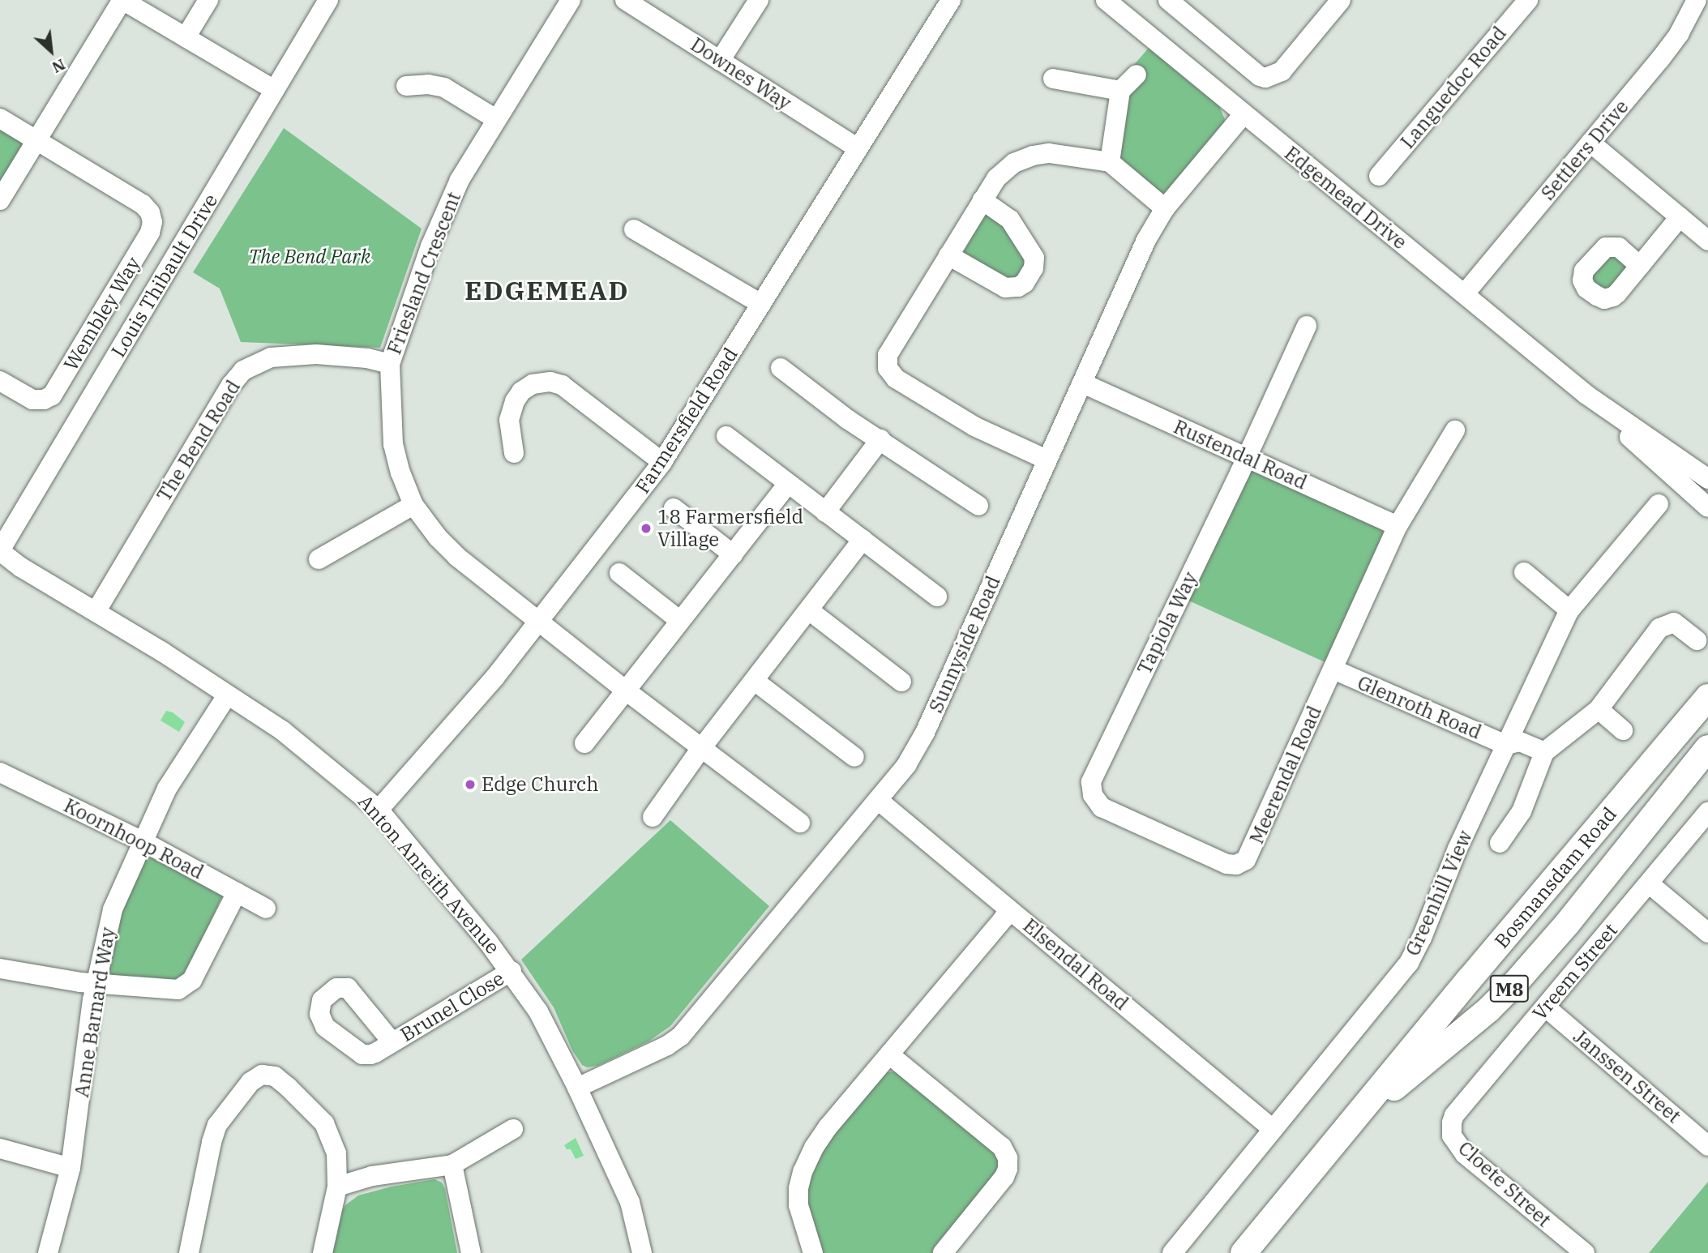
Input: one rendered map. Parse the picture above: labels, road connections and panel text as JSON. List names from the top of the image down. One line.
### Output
{"streets":{"main road":["Bosmansdam Road","M8"],"street":["Downes Way","Languedoc Road","Settlers Drive","Edgemead Drive","Friesland Crescent","Louis Thibault Drive","Wembley Way","Farmersfield Road","The Bend Road","Rustendal Road","Tapiola Way","Sunnyside Road","Glenroth Road","Meerendal Road","Koornhoop Road","Anton Anreith Avenue","Greenhill View","Elsendal Road","Vreem Street","Brunel Close","Anne Barnard Way","Janssen Street","Cloete Street"]},"crossings":[["Downes Way","Farmersfield Road"],["Settlers Drive","Edgemead Drive"],["Edgemead Drive","Sunnyside Road"],["Friesland Crescent","Farmersfield Road"],["Friesland Crescent","The Bend Road"],["Louis Thibault Drive","Anton Anreith Avenue"],["Farmersfield Road","Anton Anreith Avenue"],["The Bend Road","Anton Anreith Avenue"],["Rustendal Road","Tapiola Way"],["Rustendal Road","Sunnyside Road"],["Rustendal Road","Meerendal Road"],["Tapiola Way","Meerendal Road"],["Sunnyside Road","Anton Anreith Avenue"],["Sunnyside Road","Elsendal Road"],["Glenroth Road","Meerendal Road"],["Glenroth Road","Greenhill View"],["Koornhoop Road","Anne Barnard Way"],["Anton Anreith Avenue","Brunel Close"],["Anton Anreith Avenue","Anne Barnard Way"],["Greenhill View","Elsendal Road"],["Vreem Street","Janssen Street"],["Vreem Street","Cloete Street"]],"districts":["EDGEMEAD"],"parks":["The Bend Park"],"places":["18 Farmersfield Village","Edge Church"],"north":"bottom right"}
